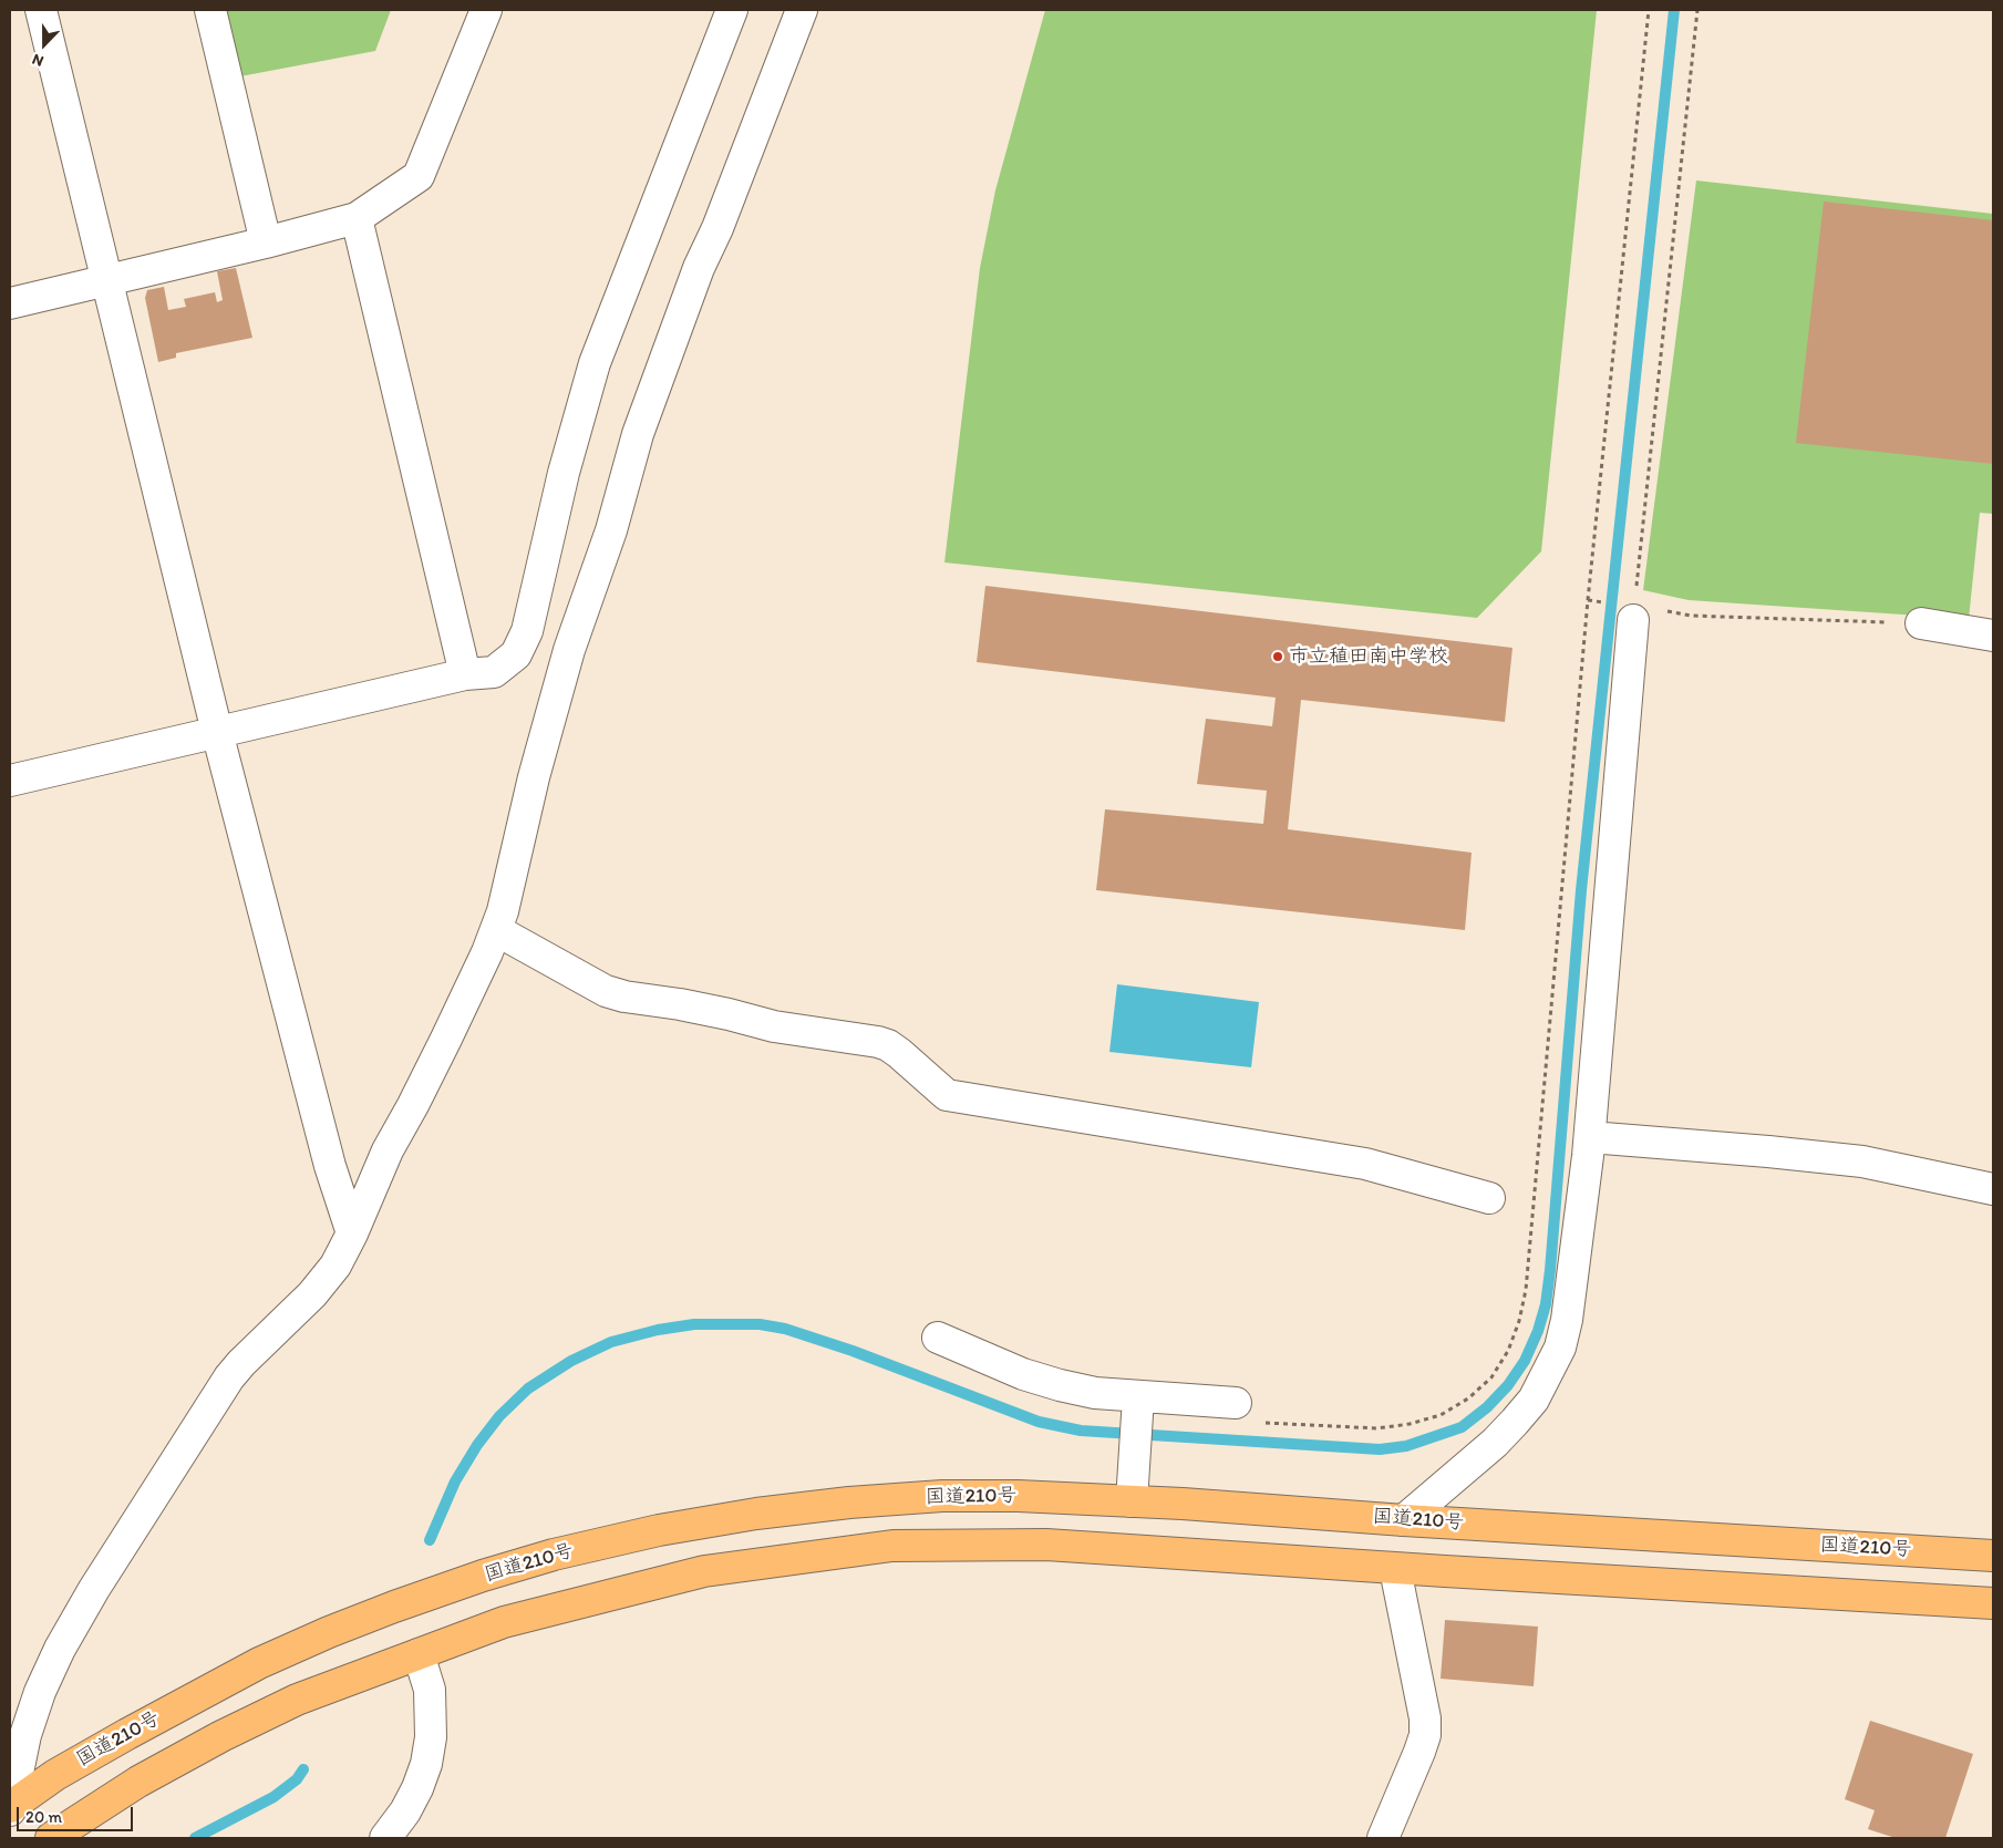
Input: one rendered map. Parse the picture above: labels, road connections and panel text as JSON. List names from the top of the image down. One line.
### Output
{"streets":{"highway":["国道210号"]},"places":["市立稙田南中学校"],"scale_bar":"20 m","north":"bottom"}
